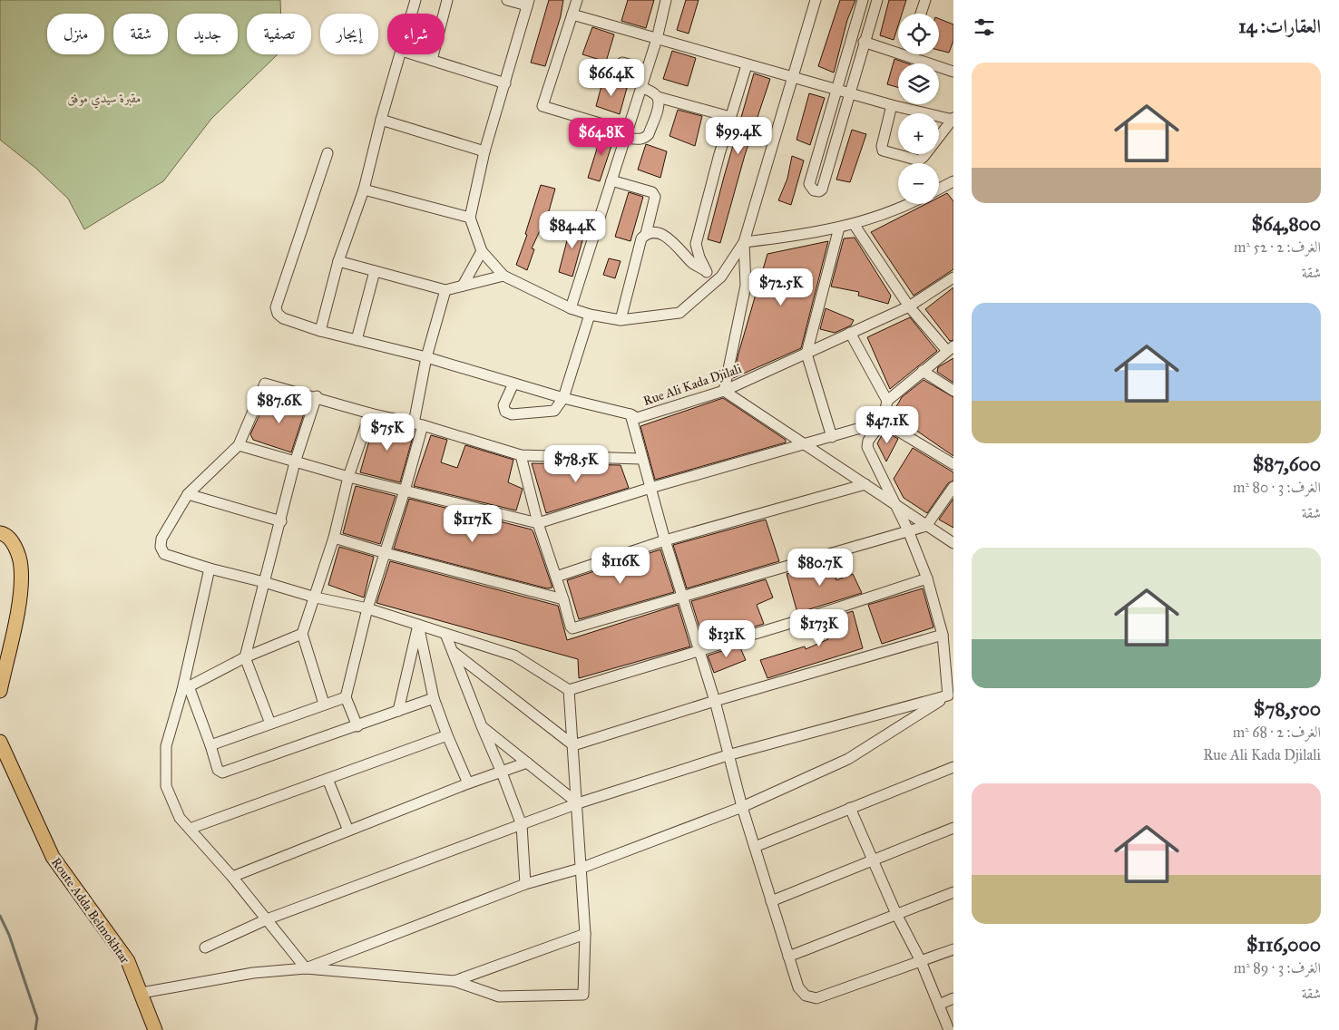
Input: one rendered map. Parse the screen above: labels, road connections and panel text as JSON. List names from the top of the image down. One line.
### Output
{"streets":{"main road":["Route Adda Belmokhtar"],"street":["Rue Ali Kada Djilali"]},"parks":["مقبرة سيدي موفق"],"page":{"heading":"العقارات: 14","map_buttons":["+","−"],"chip":["شراء","إيجار","تصفية","جديد","شقة","منزل"],"list":[{"name":"$64,800","note":"الغرف: 2 · 52 m² · شقة"},{"name":"$87,600","note":"الغرف: 3 · 80 m² · شقة"},{"name":"$78,500","note":"الغرف: 2 · 68 m² · Rue Ali Kada Djilali"},{"name":"$116,000","note":"الغرف: 3 · 89 m² · شقة"}],"price":["$66.4K","$99.4K","$64.8K","$84.4K","$72.5K","$87.6K","$47.1K","$75K","$78.5K","$117K","$116K","$80.7K","$173K","$131K"]}}
